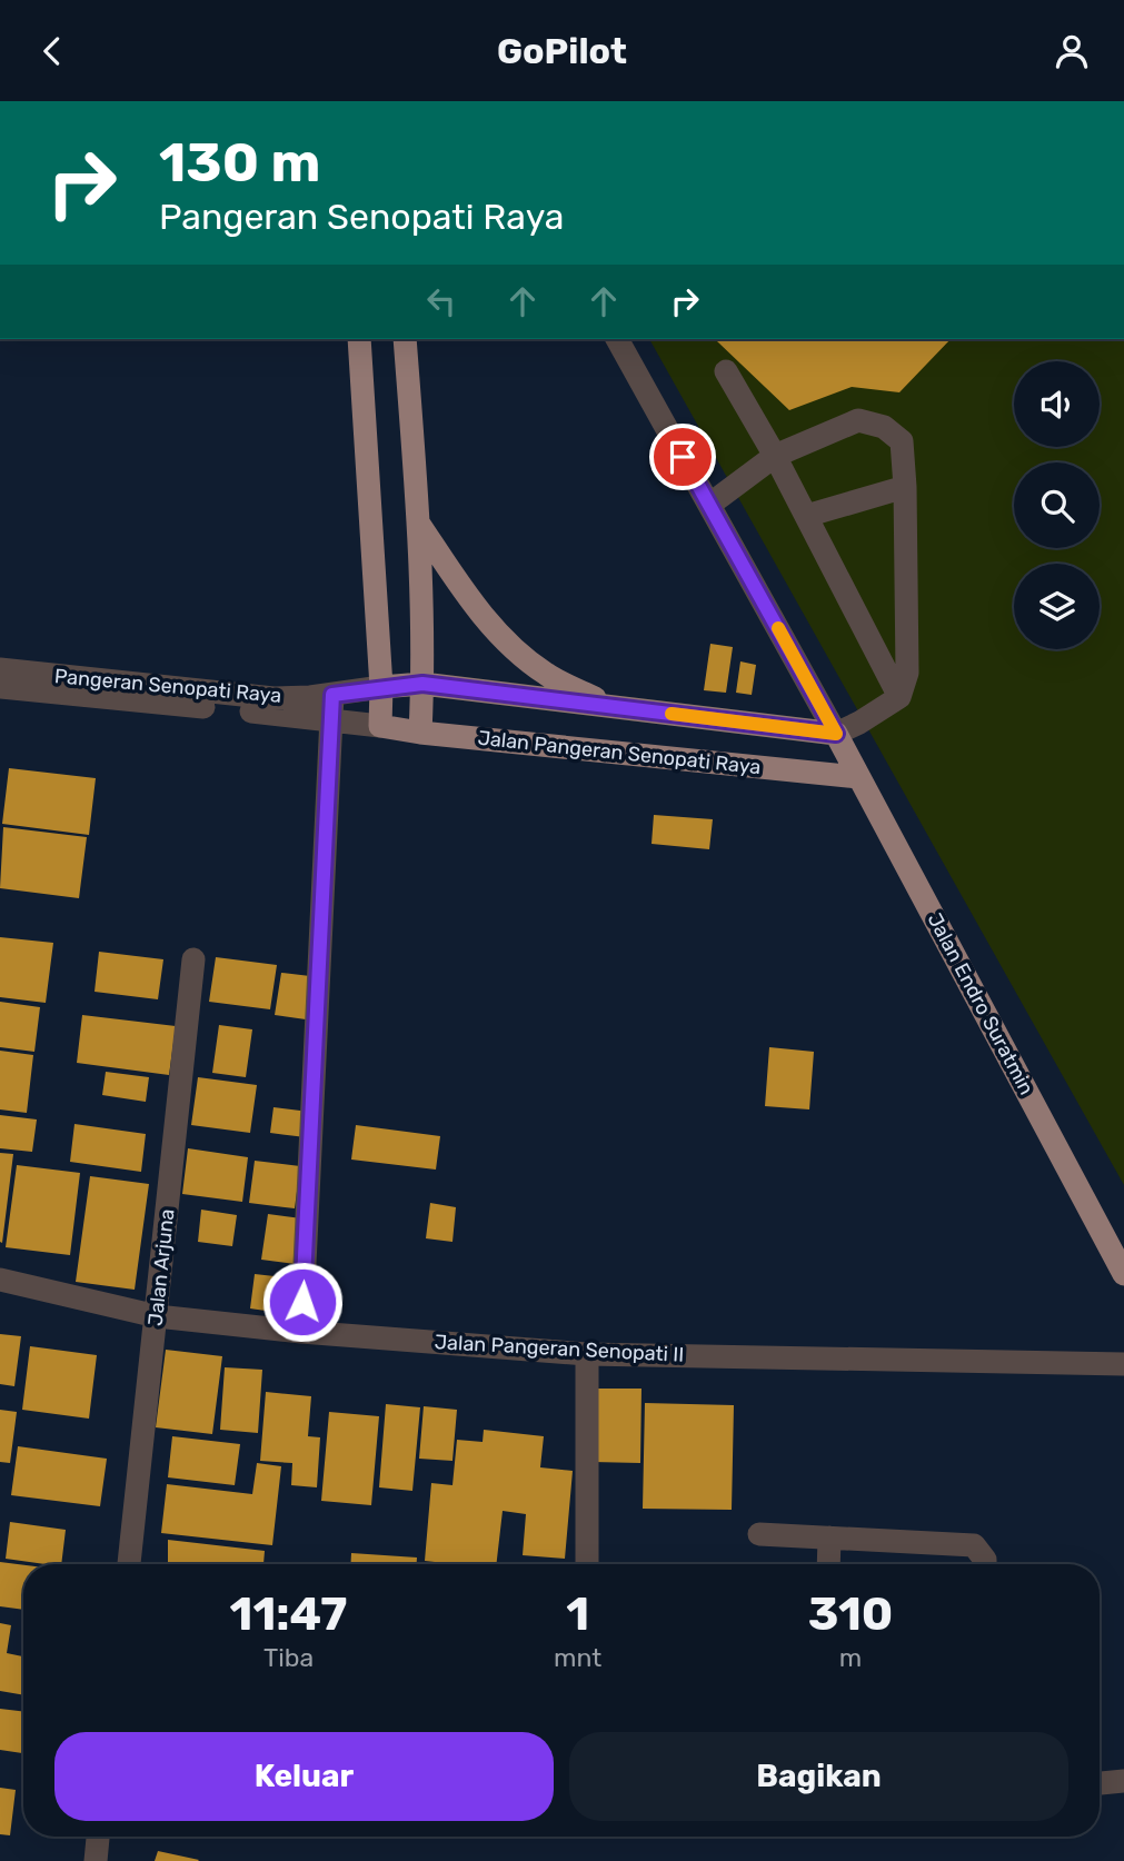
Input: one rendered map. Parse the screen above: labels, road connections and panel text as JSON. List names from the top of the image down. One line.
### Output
{"streets":{"main road":["Jalan Pangeran Senopati Raya","Jalan Endro Suratmin"],"street":["Pangeran Senopati Raya","Jalan Arjuna","Jalan Pangeran Senopati II"]},"crossings":[["Pangeran Senopati Raya","Jalan Pangeran Senopati Raya"],["Jalan Pangeran Senopati Raya","Jalan Endro Suratmin"],["Jalan Arjuna","Jalan Pangeran Senopati II"]],"page":{"header":"GoPilot","turn":["130 m","Pangeran Senopati Raya"],"eta":["11:47","Tiba","1","mnt","310","m"],"buttons":["Keluar","Bagikan"]}}
